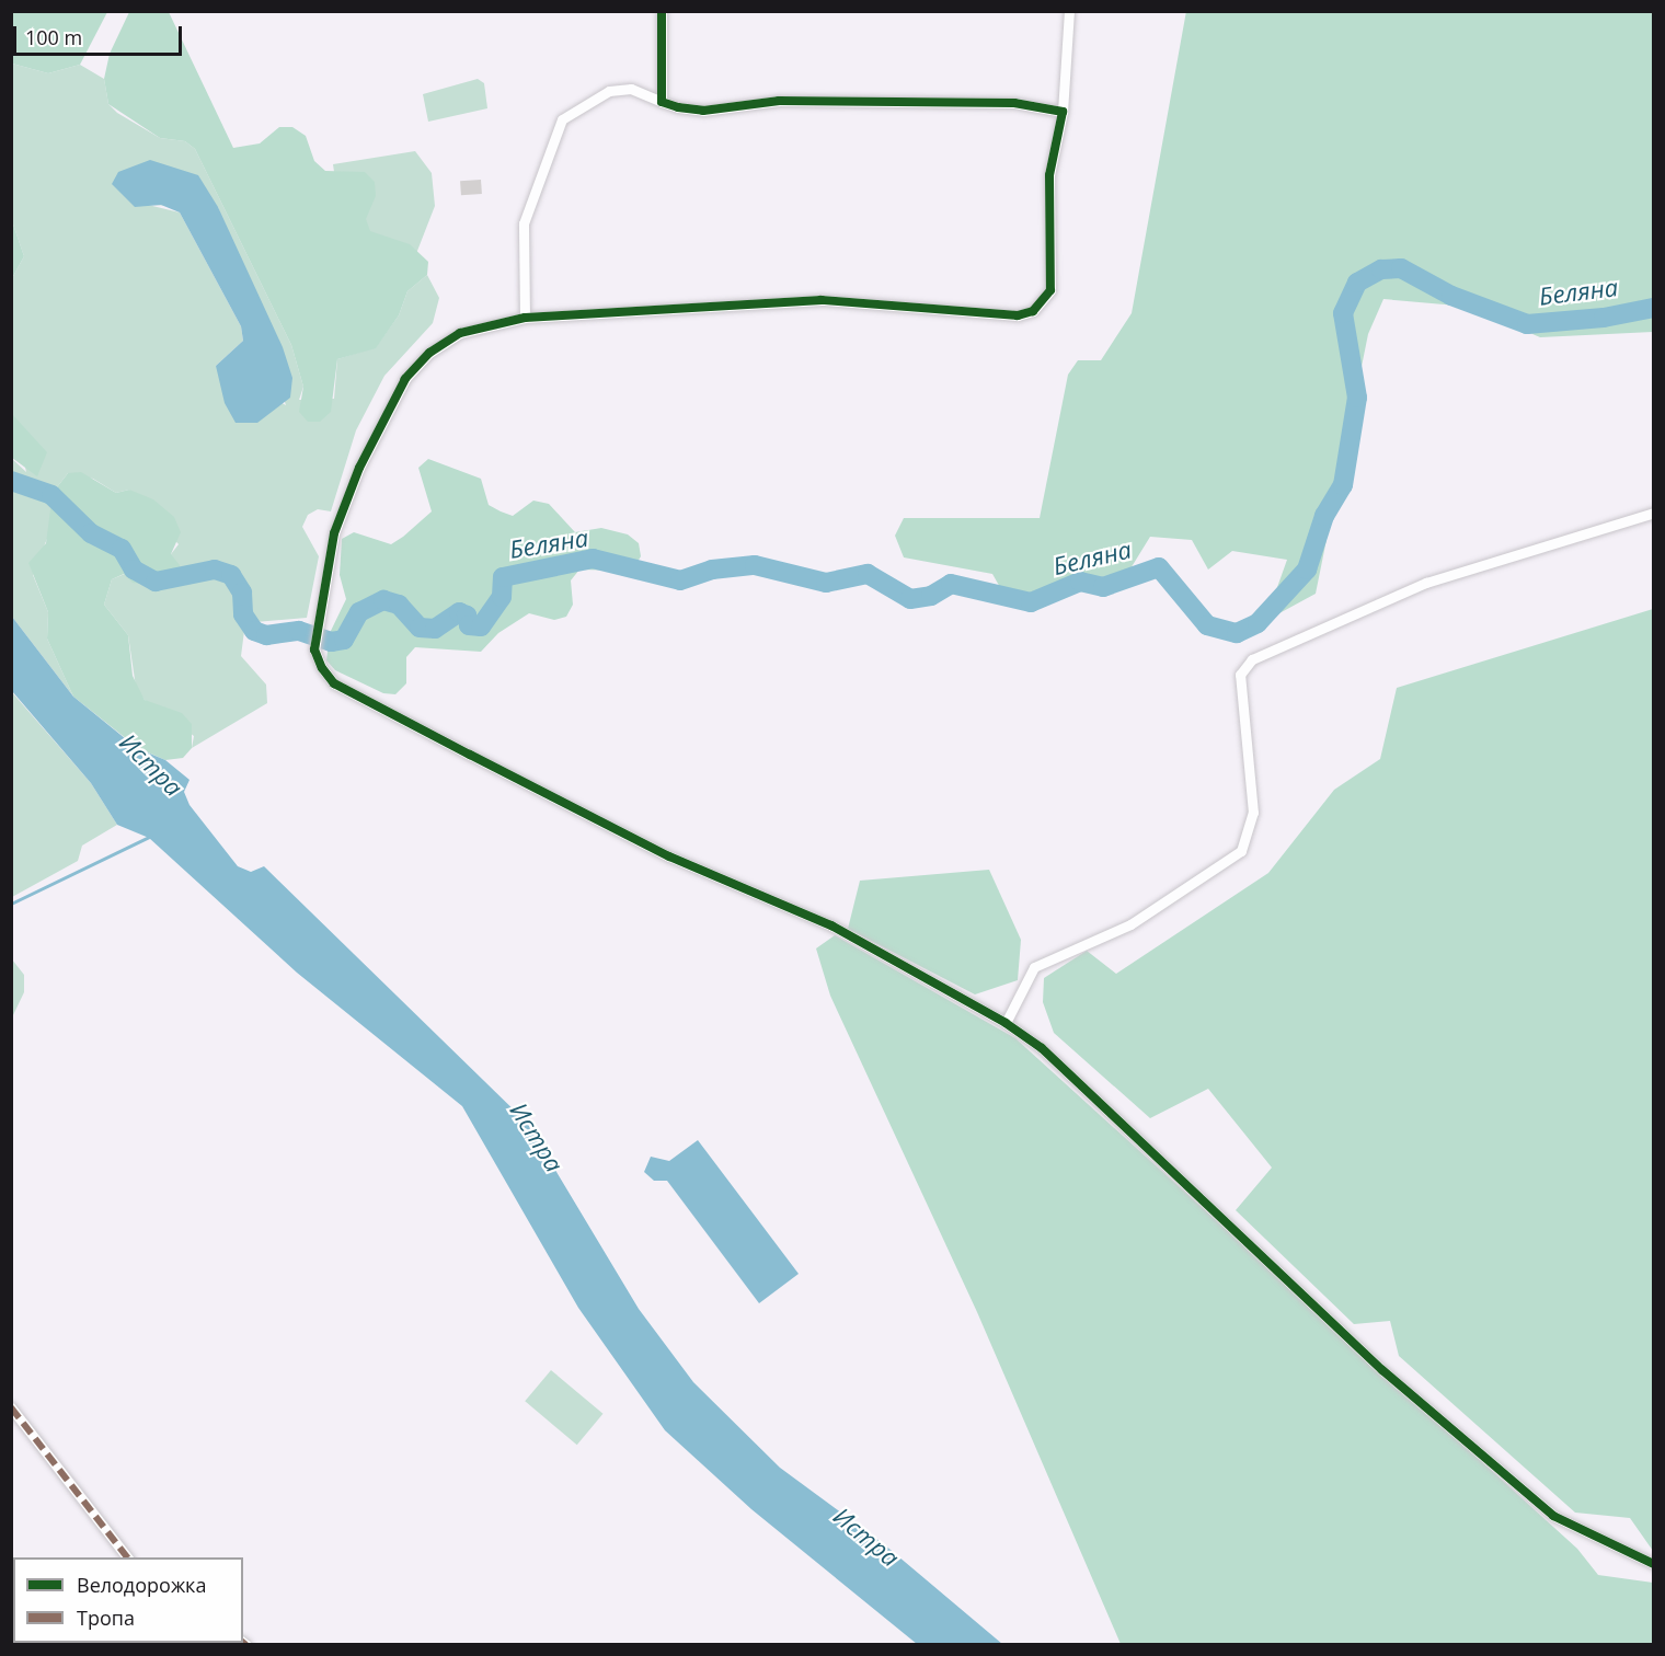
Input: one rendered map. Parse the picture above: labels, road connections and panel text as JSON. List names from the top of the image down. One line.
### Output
{"water":["Беляна","Истра"],"legend":["Велодорожка","Тропа"],"scale_bar":"100 m"}
